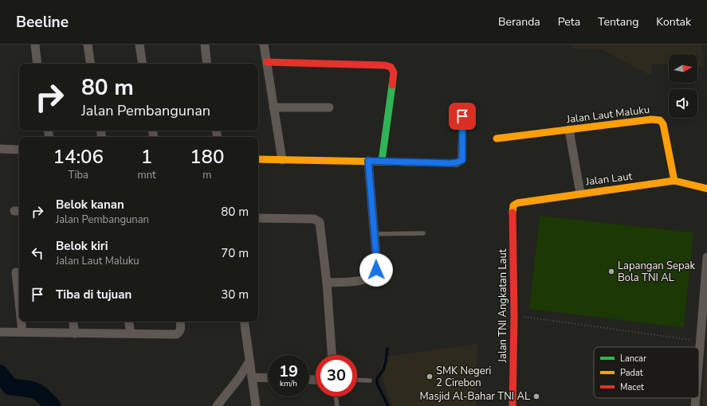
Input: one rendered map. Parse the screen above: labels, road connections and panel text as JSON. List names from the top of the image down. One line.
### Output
{"streets":{"street":["Jalan Laut Maluku","Jalan Laut","Jalan TNI Angkatan Laut"]},"crossings":[["Jalan Laut Maluku","Jalan Laut"],["Jalan Laut","Jalan TNI Angkatan Laut"]],"places":["Lapangan Sepak Bola TNI AL","SMK Negeri 2 Cirebon","Masjid Al-Bahar TNI AL"],"legend":["Lancar","Padat","Macet"],"north":"right","page":{"header":"Beeline","nav":["Beranda","Peta","Tentang","Kontak"],"turn":["80 m","Jalan Pembangunan"],"eta":["14:06","Tiba","1","mnt","180","m"],"list":[{"name":"Belok kanan","note":"Jalan Pembangunan","value":"80 m"},{"name":"Belok kiri","note":"Jalan Laut Maluku","value":"70 m"},{"name":"Tiba di tujuan","value":"30 m"}],"speed":"19 km/h","limit":"30"}}
